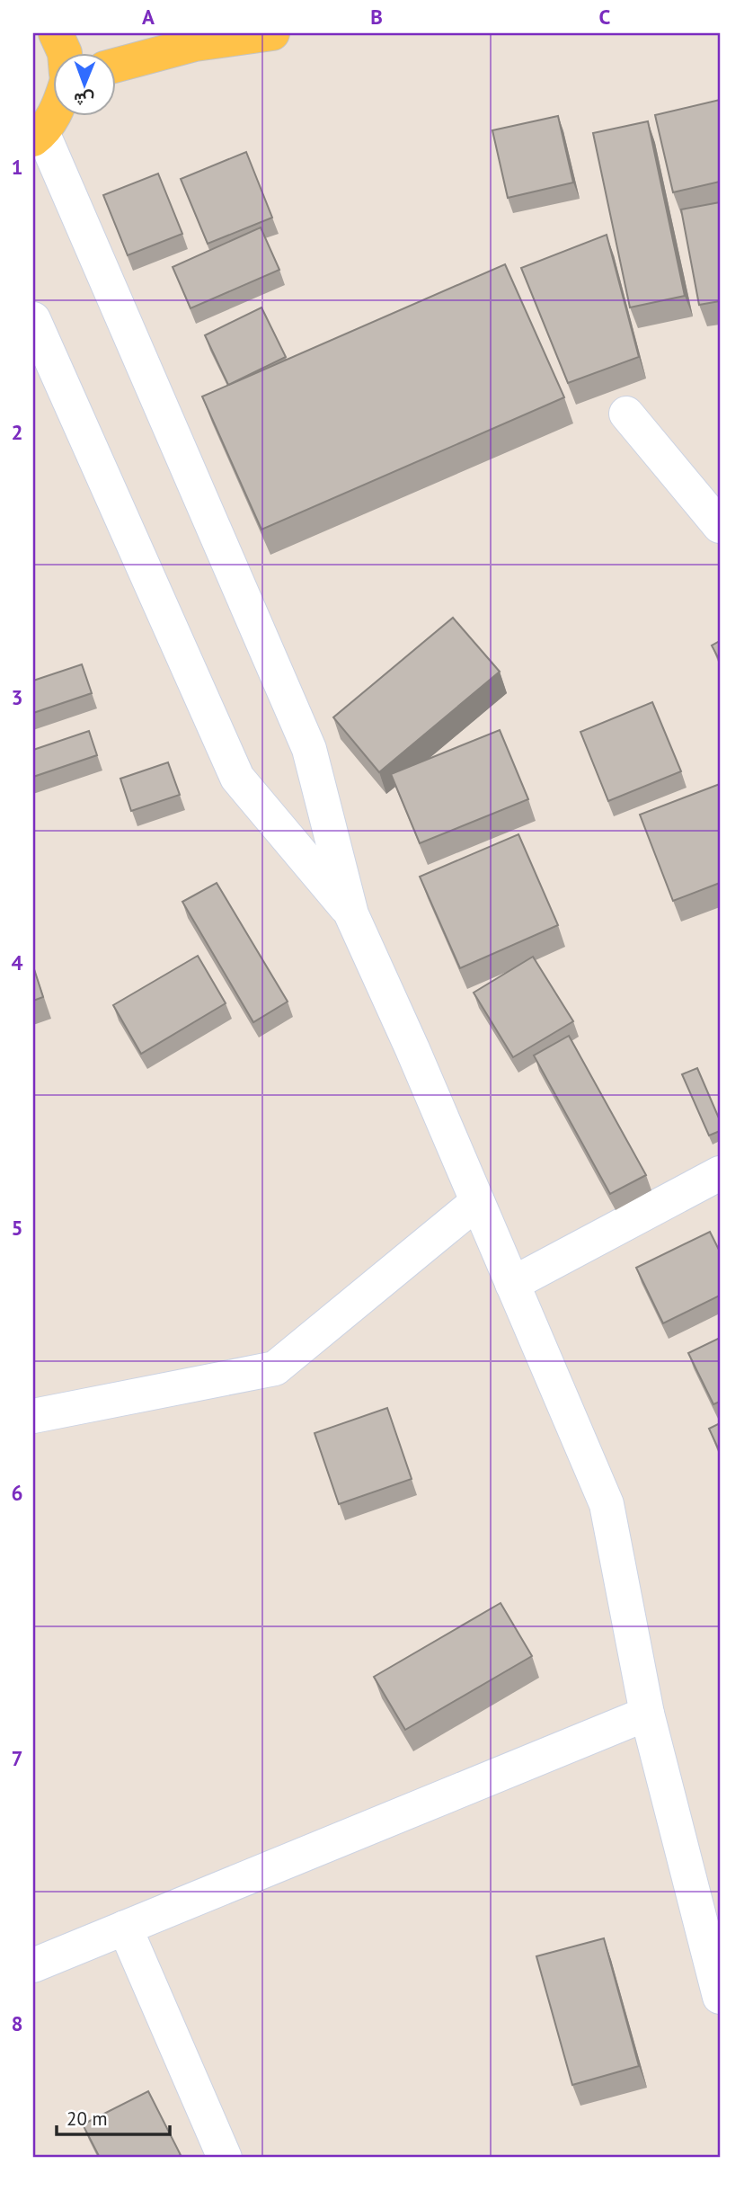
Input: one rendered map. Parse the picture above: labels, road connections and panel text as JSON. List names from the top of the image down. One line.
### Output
{"scale_bar":"20 m","north":"bottom","grid":{"columns":["A","B","C"],"rows":["1","2","3","4","5","6","7","8"]}}
